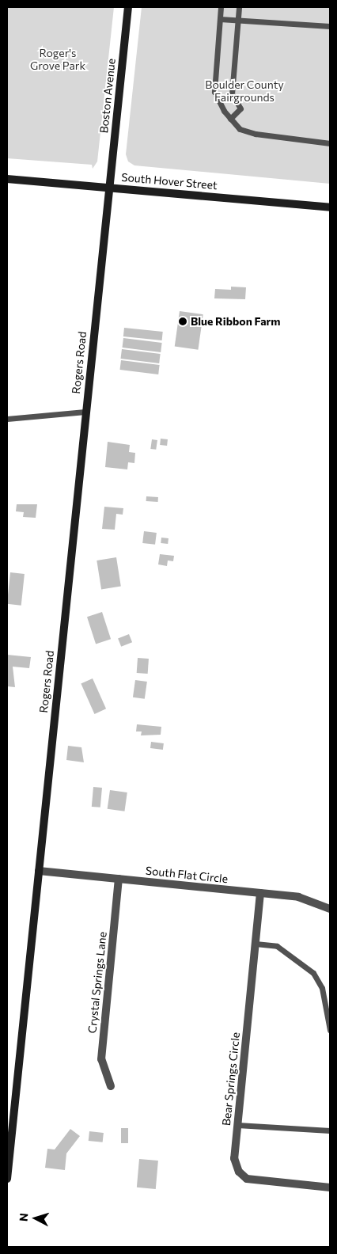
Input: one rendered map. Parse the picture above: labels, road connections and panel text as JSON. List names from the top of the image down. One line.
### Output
{"streets":{"street":["Boston Avenue","South Hover Street","Rogers Road","South Flat Circle","Crystal Springs Lane","Bear Springs Circle"]},"crossings":[["Boston Avenue","South Hover Street"],["Boston Avenue","Rogers Road"],["South Hover Street","Rogers Road"],["Rogers Road","South Flat Circle"],["South Flat Circle","Crystal Springs Lane"],["South Flat Circle","Bear Springs Circle"]],"parks":["Roger's Grove Park","Boulder County Fairgrounds"],"places":["Blue Ribbon Farm"],"north":"left"}
